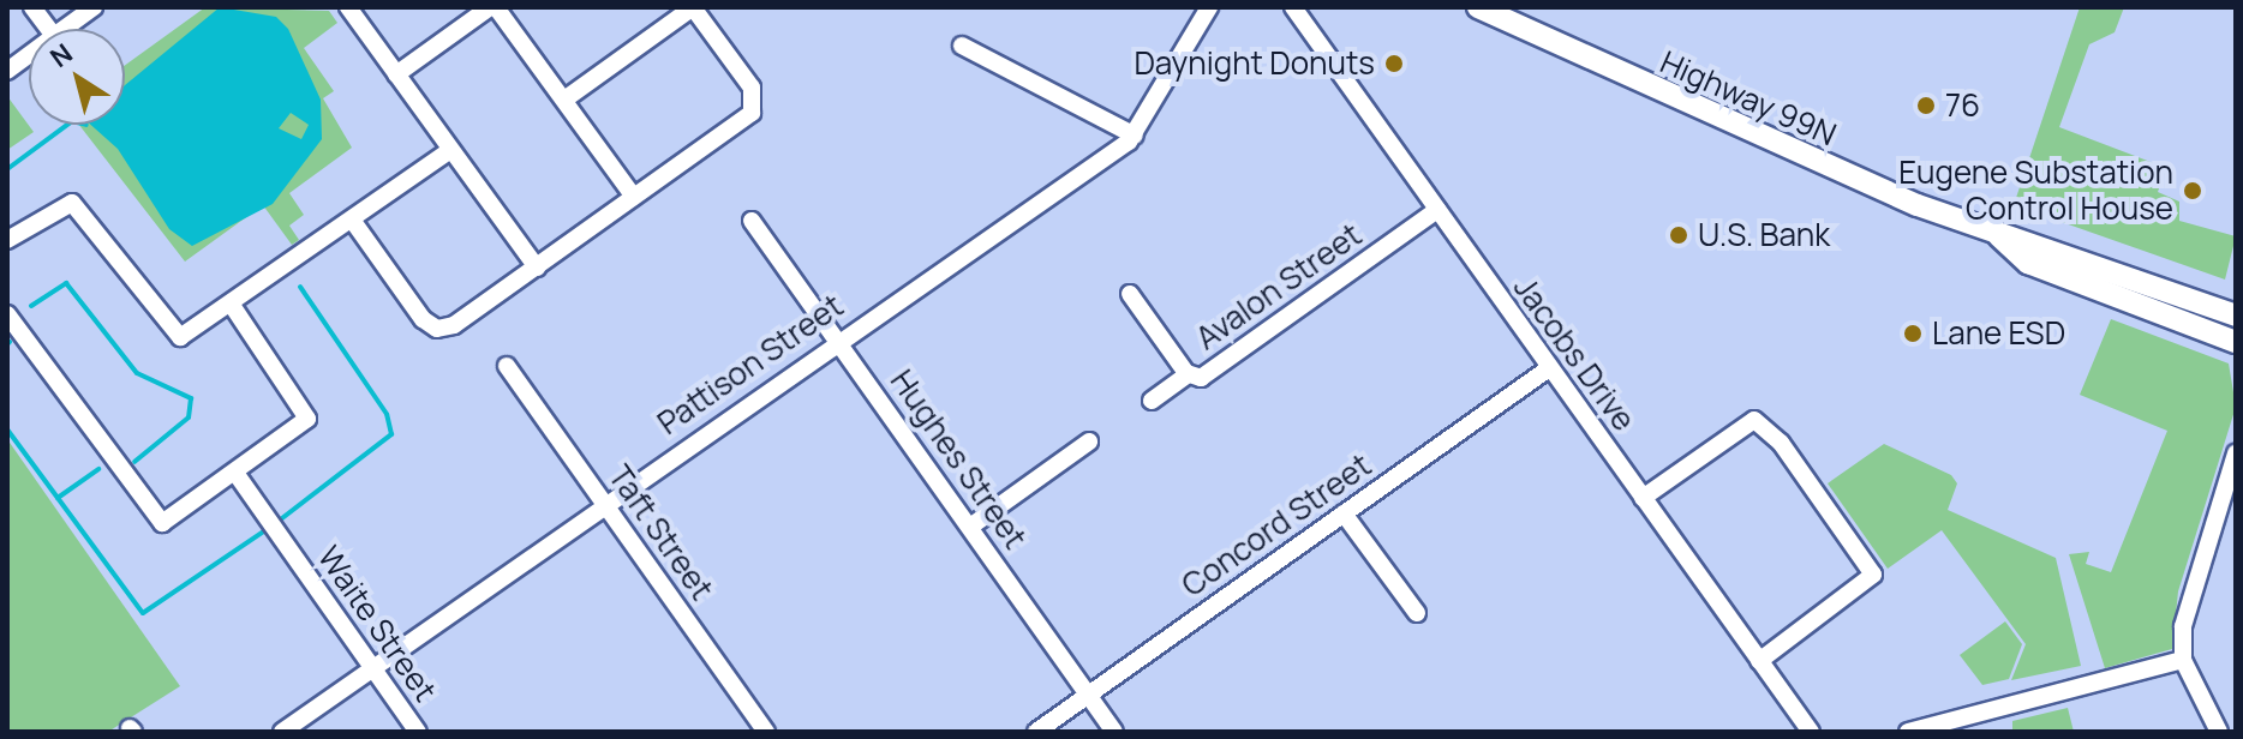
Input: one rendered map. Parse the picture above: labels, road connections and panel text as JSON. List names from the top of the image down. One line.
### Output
{"streets":{"main road":["Highway 99N"],"street":["Avalon Street","Jacobs Drive","Pattison Street","Hughes Street","Concord Street","Taft Street","Waite Street"]},"crossings":[["Avalon Street","Jacobs Drive"],["Jacobs Drive","Concord Street"],["Pattison Street","Hughes Street"],["Pattison Street","Taft Street"],["Pattison Street","Waite Street"],["Hughes Street","Concord Street"]],"places":["Daynight Donuts","76","Eugene Substation Control House","U.S. Bank","Lane ESD"],"north":"top left"}
